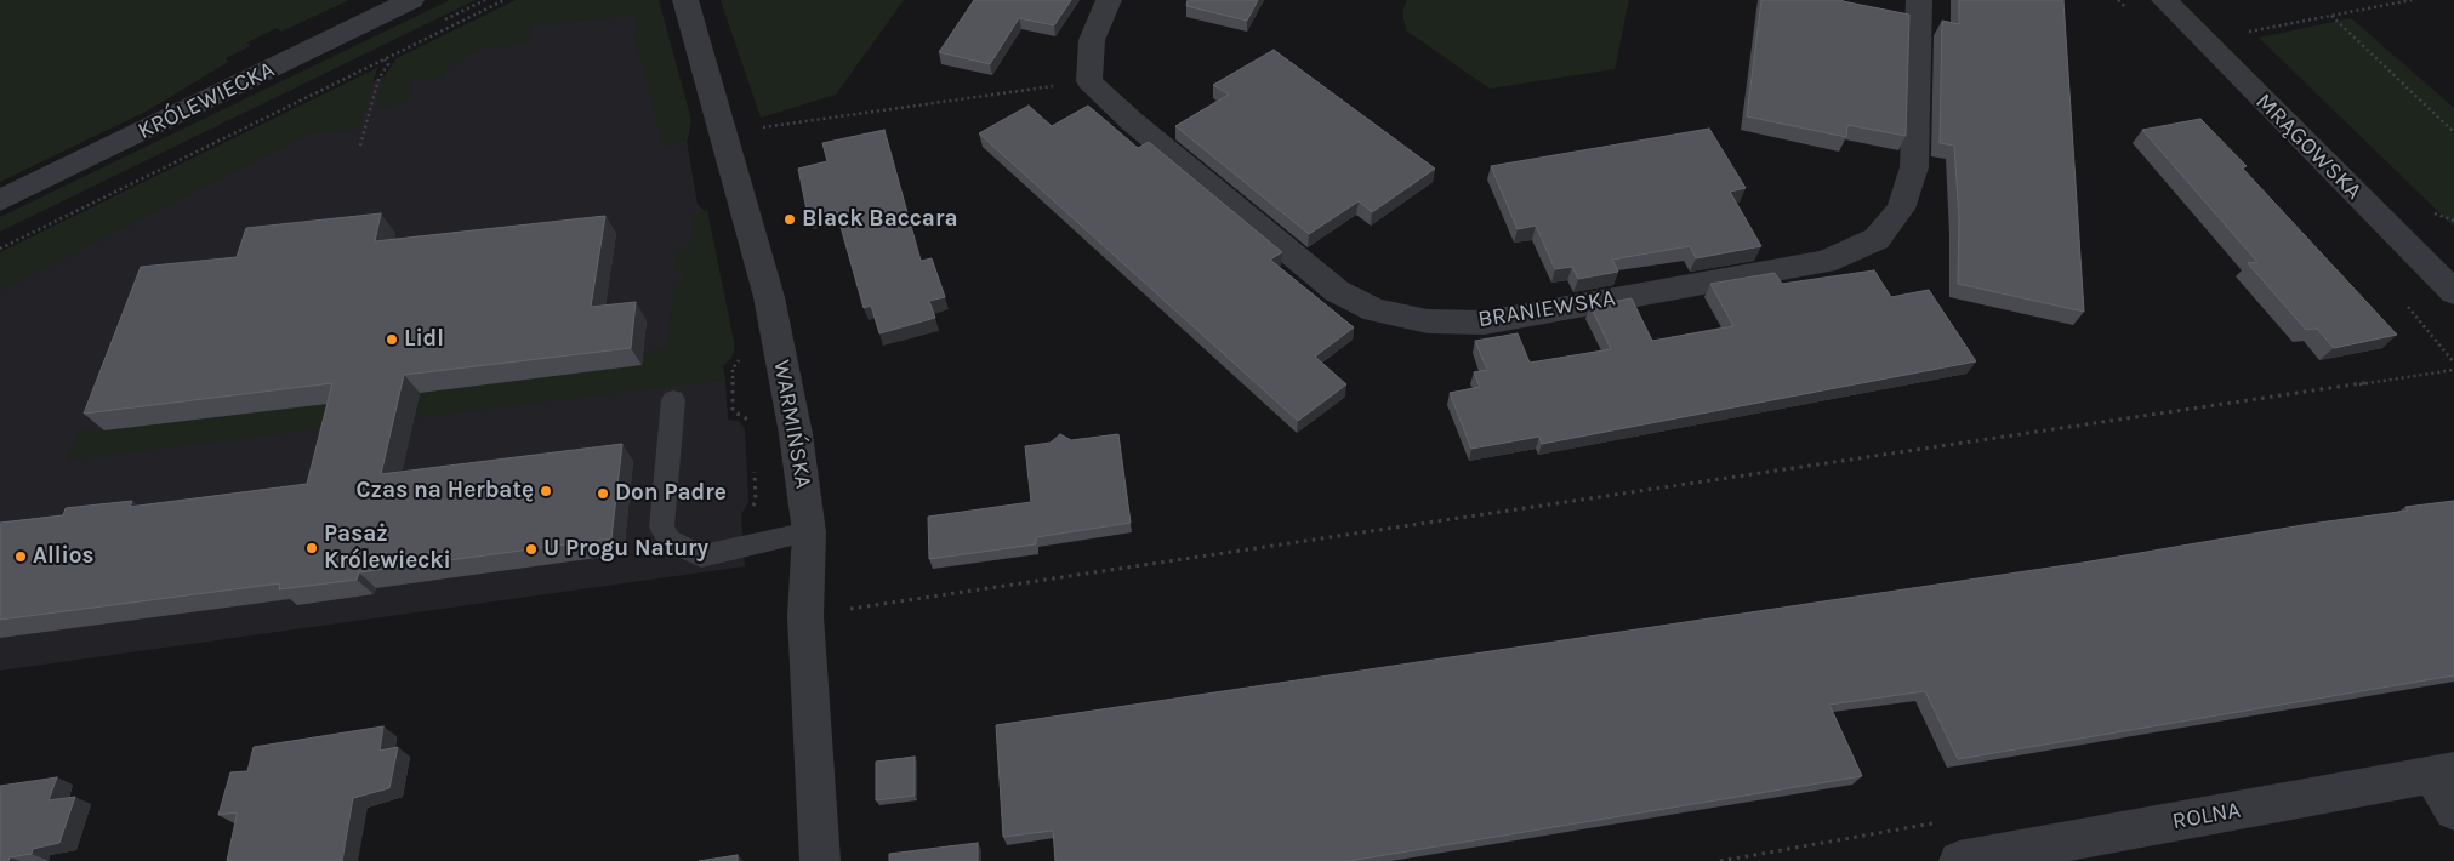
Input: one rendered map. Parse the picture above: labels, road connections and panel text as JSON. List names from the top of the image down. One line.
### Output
{"streets":{"street":["KRÓLEWIECKA","MRĄGOWSKA","BRANIEWSKA","WARMIŃSKA","ROLNA"]},"places":["Black Baccara","Lidl","Czas na Herbatę","Don Padre","Pasaż Królewiecki","U Progu Natury","Allios"]}
